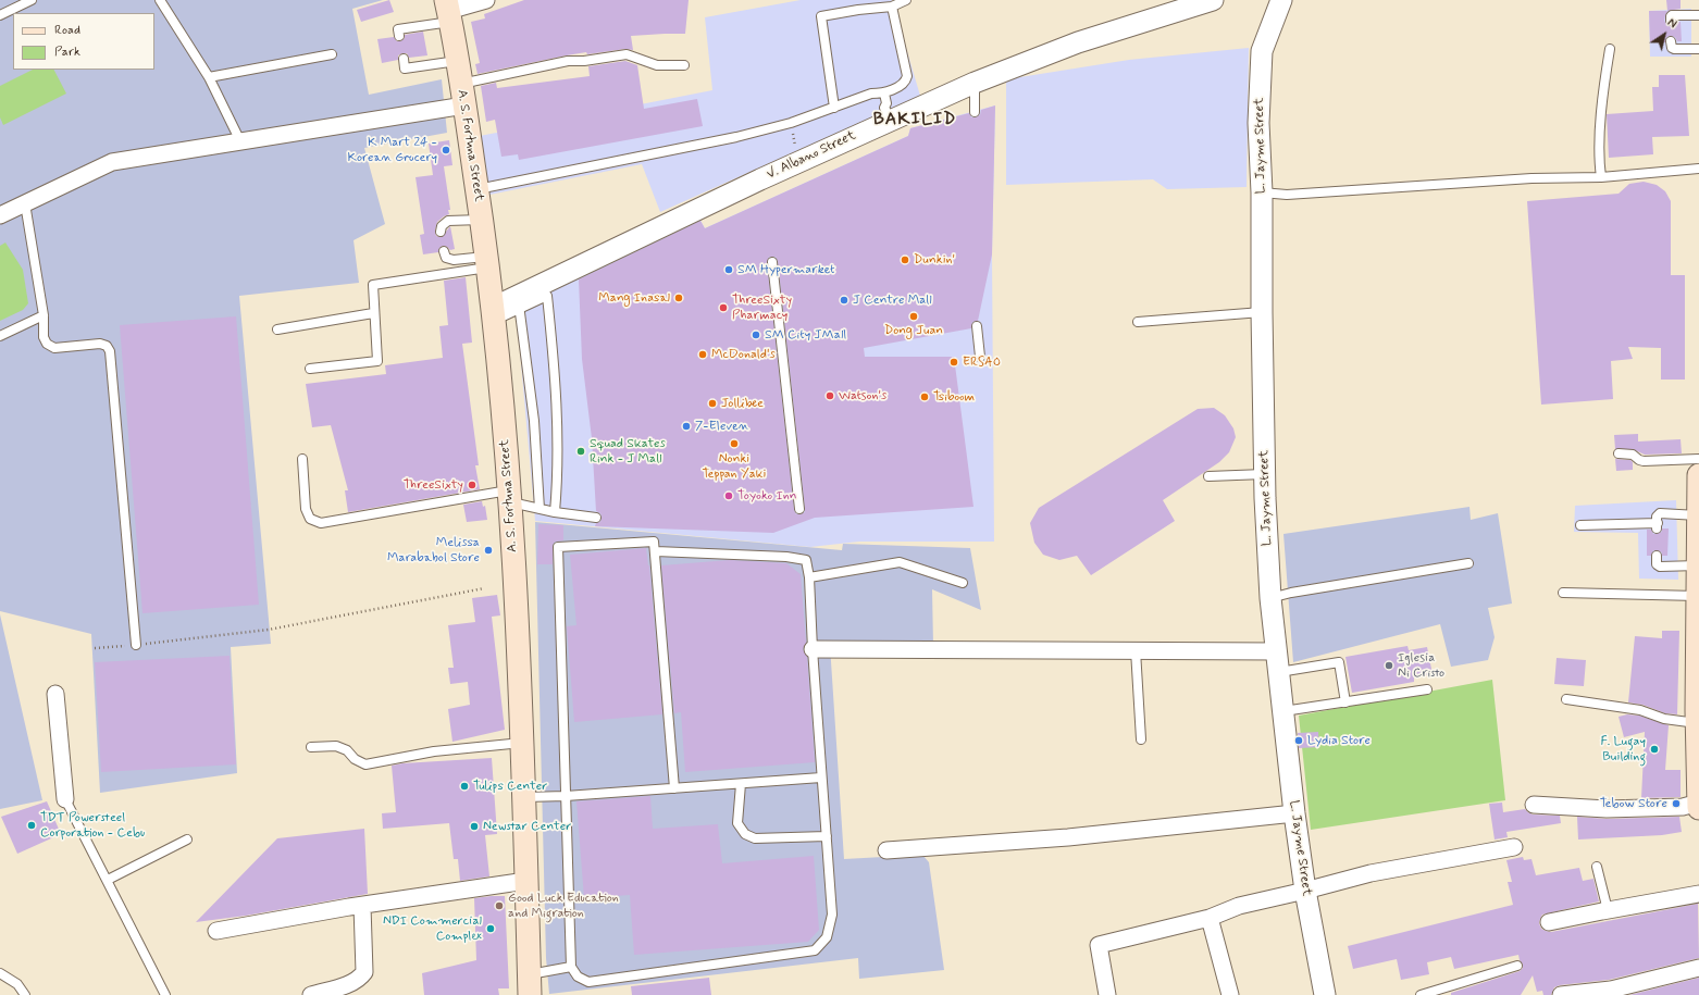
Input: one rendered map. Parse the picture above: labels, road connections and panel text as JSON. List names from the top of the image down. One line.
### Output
{"streets":{"main road":["A. S. Fortuna Street"],"street":["L. Jayme Street","V. Albano Street"]},"crossings":[["A. S. Fortuna Street","V. Albano Street"]],"districts":["BAKILID"],"places":["K Mart 24 - Korean Grocery","Dunkin'","SM Hypermarket","Mang Inasal","J Centre Mall","ThreeSixty Pharmacy","Dong Juan","SM City JMall","McDonald's","ERSAO","Watson's","Tsiboom","Jollibee","7-Eleven","Nonki Teppan Yaki","Squad Skates Rink - J Mall","ThreeSixty","Toyoko Inn","Melissa Marababol Store","Iglesia Ni Cristo","Lydia Store","F. Lugay Building","Tulips Center","Tebow Store","TDT Powersteel Corporation - Cebu","Newstar Center","Good Luck Education and Migration","NDI Commercial Complex"],"legend":["Road","Park"],"north":"top right"}
